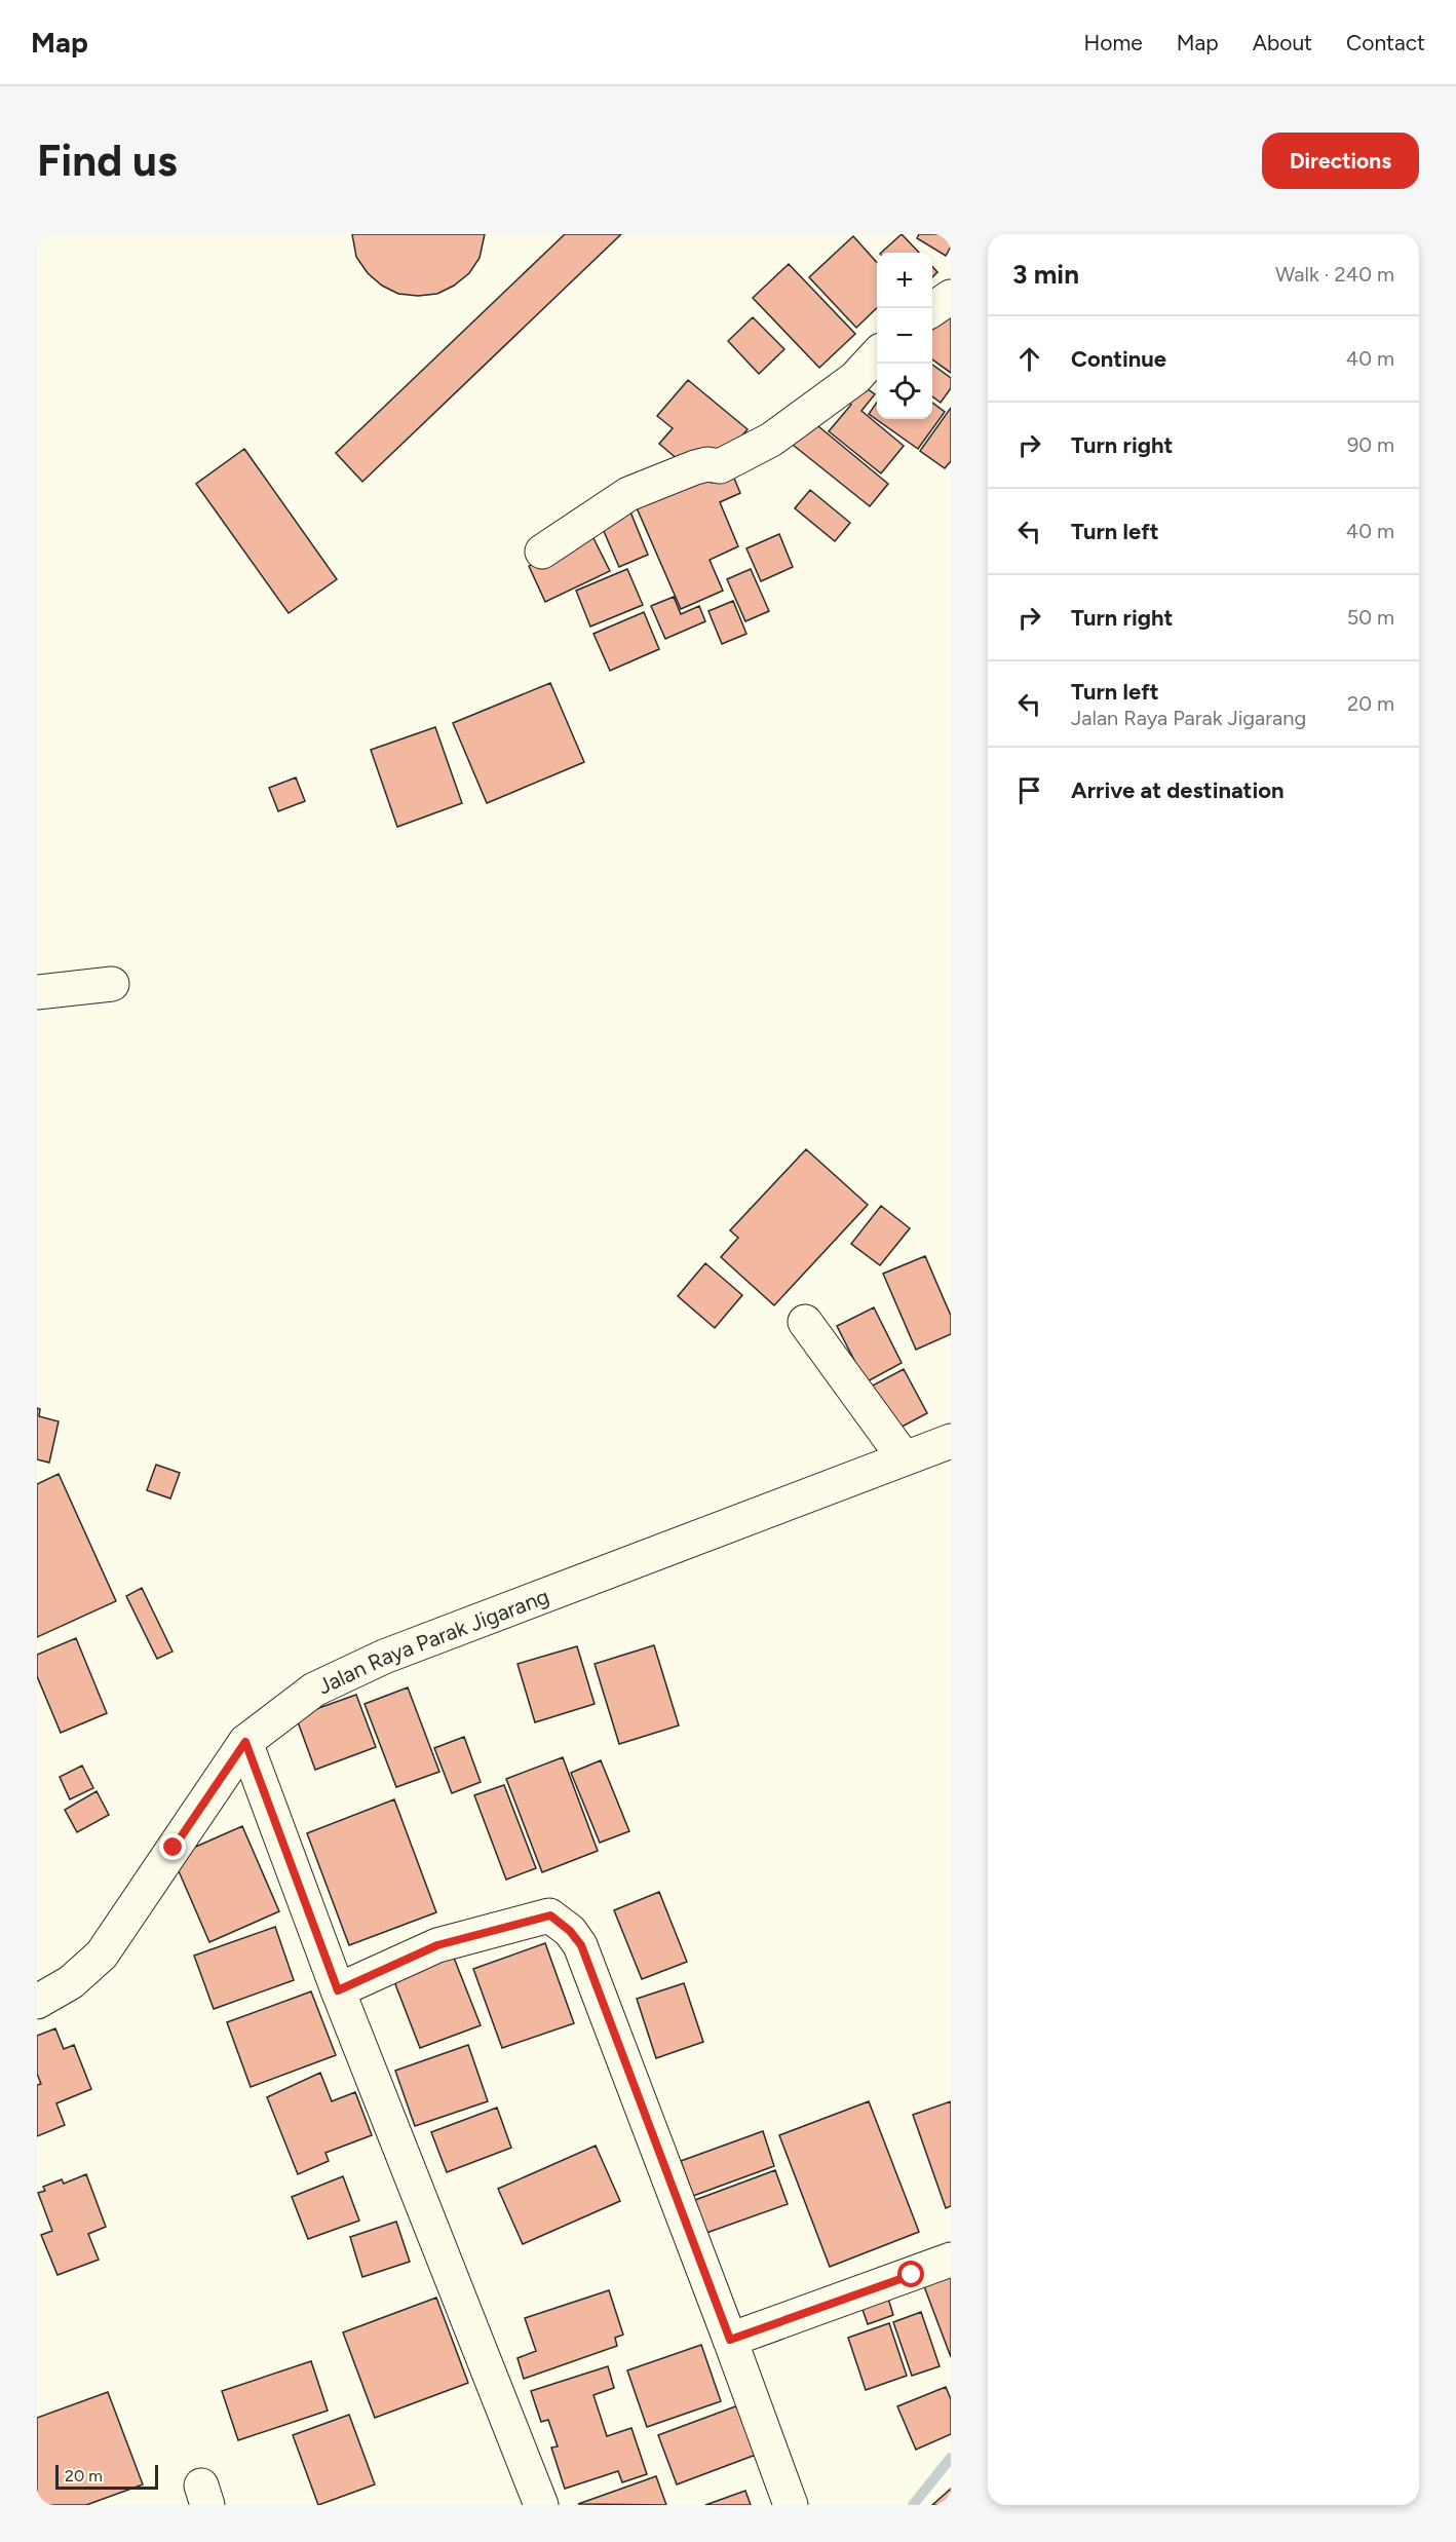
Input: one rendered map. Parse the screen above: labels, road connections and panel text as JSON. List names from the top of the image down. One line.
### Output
{"streets":{"street":["Jalan Raya Parak Jigarang"]},"scale_bar":"20 m","page":{"header":"Map","nav":["Home","Map","About","Contact"],"buttons":"Directions","title":"Find us","heading":["3 min","Walk · 240 m"],"map_buttons":["+","−"],"list":[["Continue","40 m"],["Turn right","90 m"],["Turn left","40 m"],["Turn right","50 m"],["Turn left","Jalan Raya Parak Jigarang","20 m"],"Arrive at destination"],"scale":"20 m"}}
